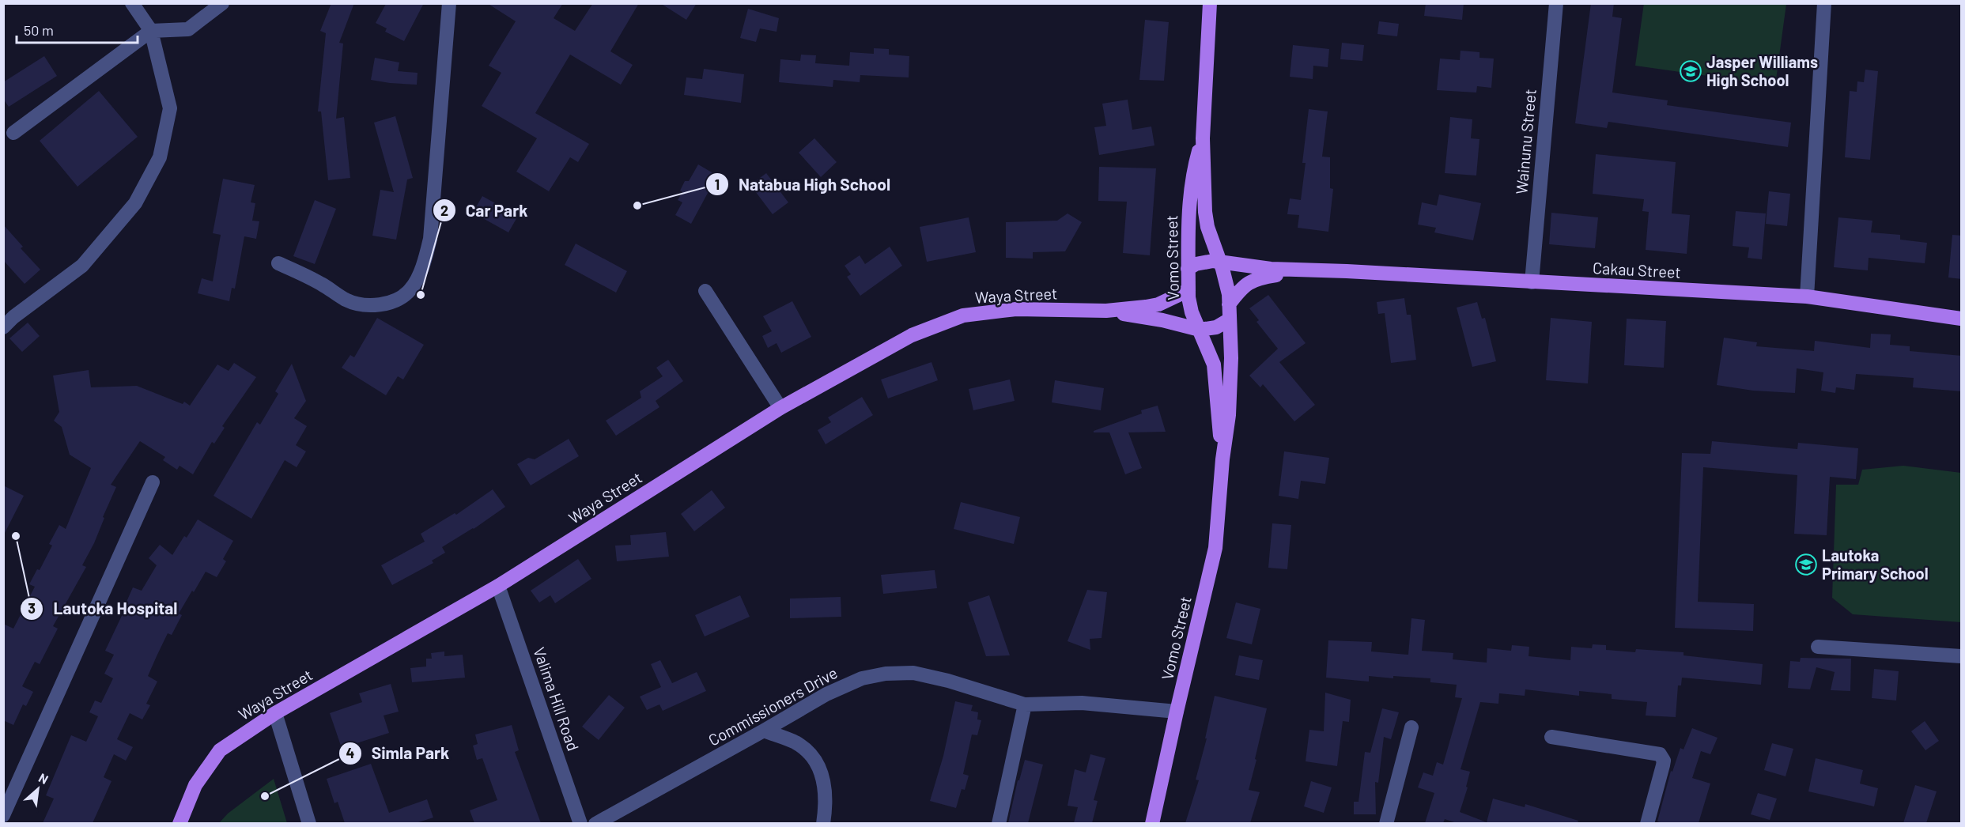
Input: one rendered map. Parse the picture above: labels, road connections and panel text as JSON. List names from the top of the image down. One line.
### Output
{"streets":{"main road":["Vomo Street","Cakau Street","Waya Street"],"street":["Wainunu Street","Valima Hill Road","Commissioners Drive"]},"crossings":[["Wainunu Street","Cakau Street"],["Vomo Street","Cakau Street"],["Vomo Street","Waya Street"],["Vomo Street","Commissioners Drive"],["Waya Street","Valima Hill Road"]],"places":{"school or university":["Jasper Williams High School","Lautoka Primary School"],"other":["Natabua High School","Car Park","Lautoka Hospital","Simla Park"]},"scale_bar":"50 m","north":"top right"}
